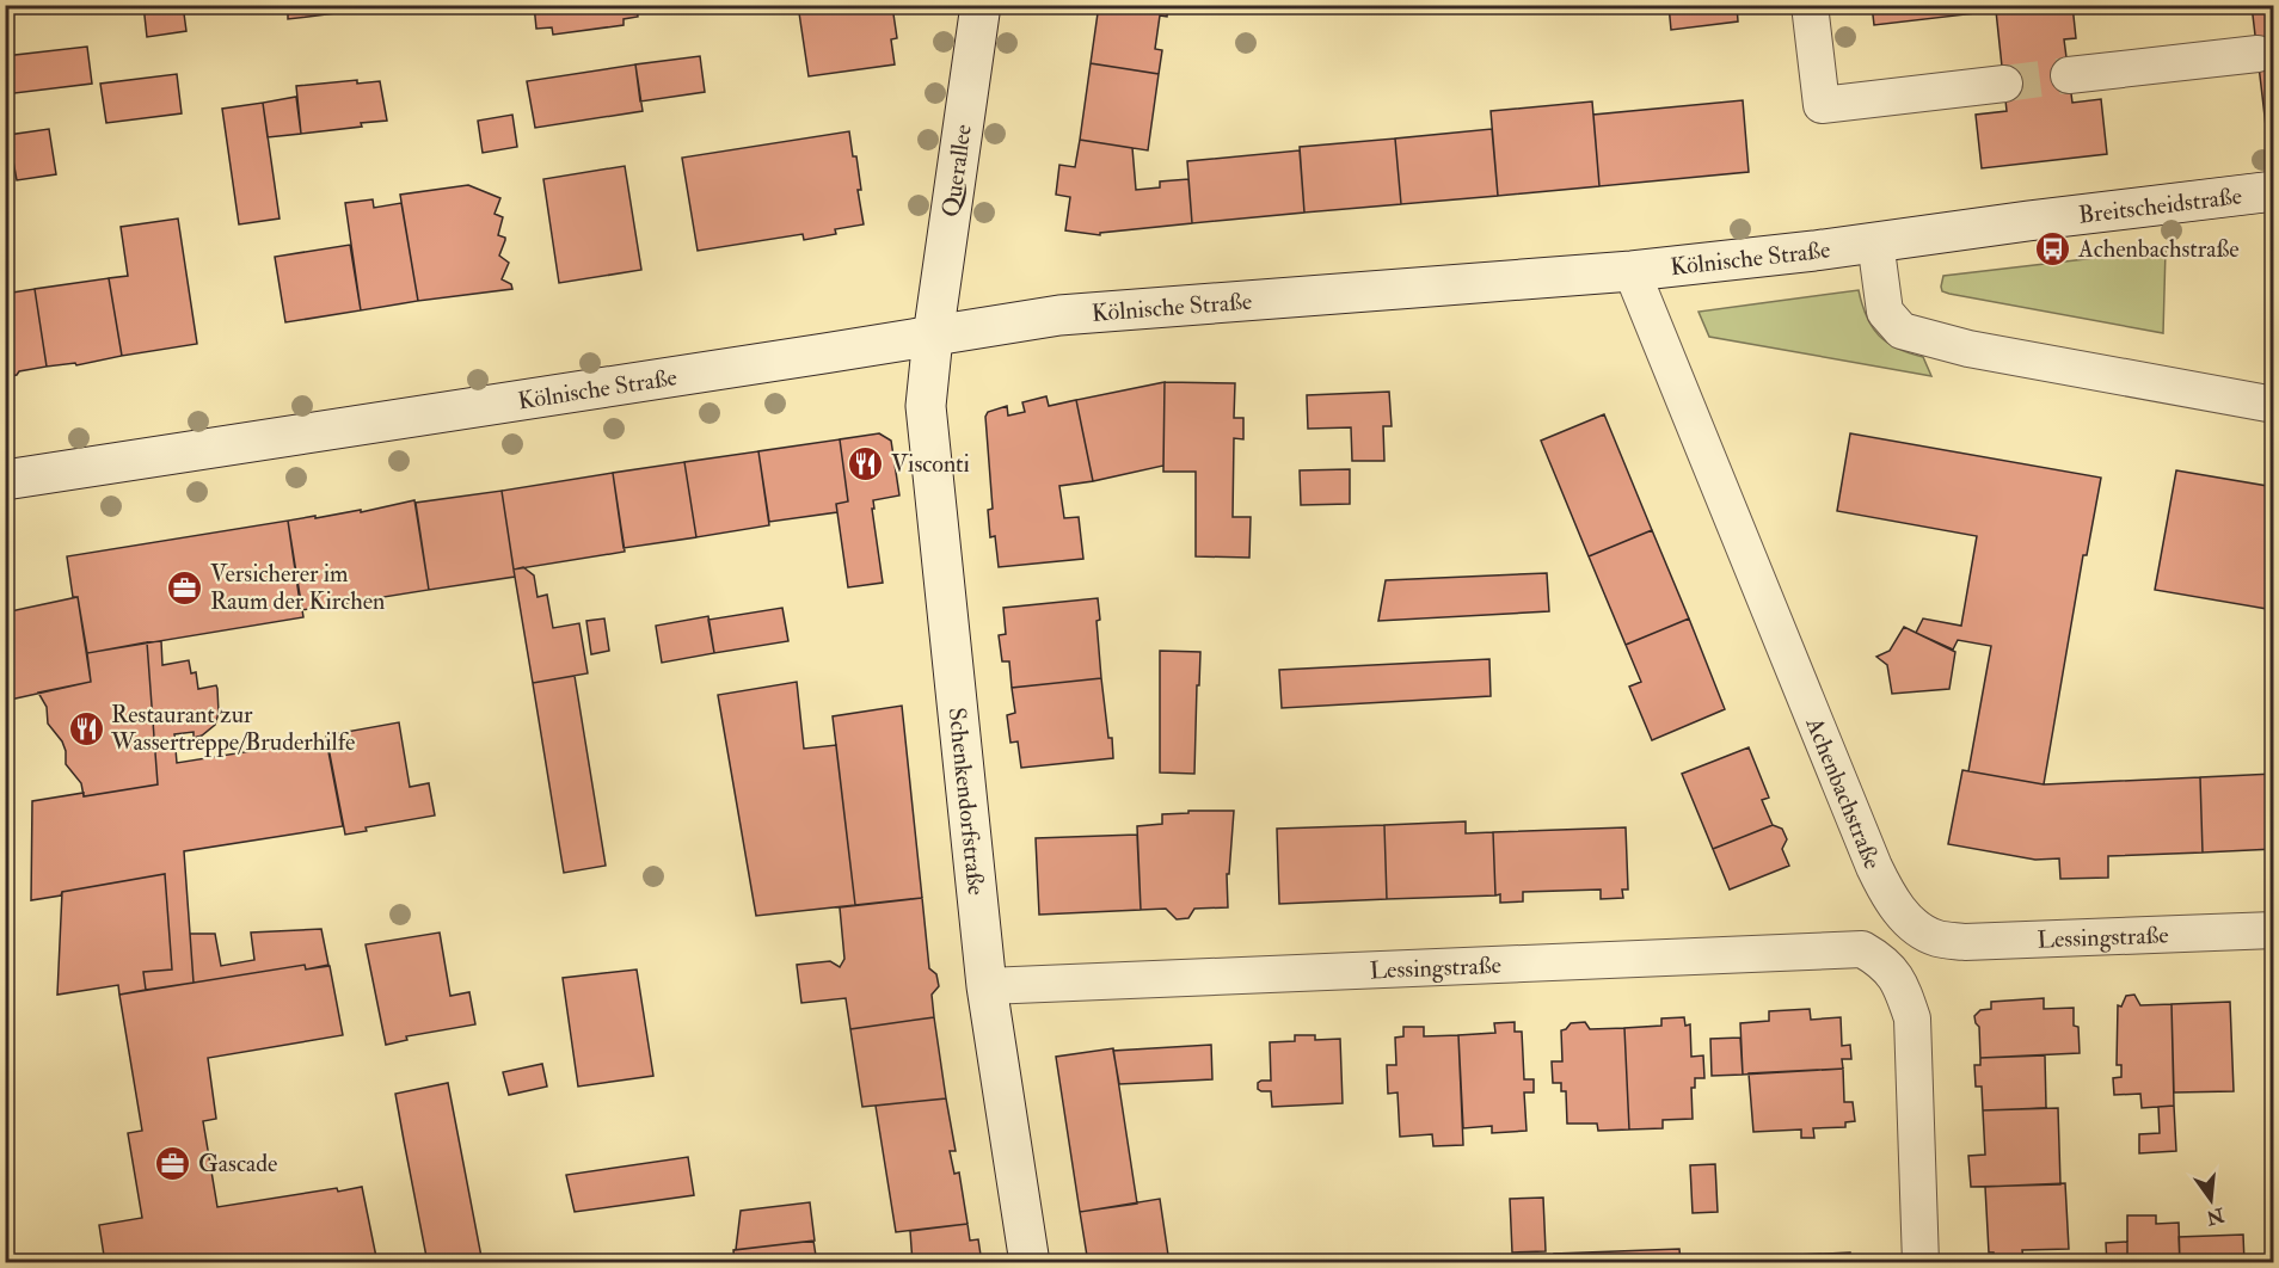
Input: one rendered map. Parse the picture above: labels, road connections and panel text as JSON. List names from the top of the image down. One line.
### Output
{"streets":{"main road":["Querallee","Breitscheidstraße","Kölnische Straße","Schenkendorfstraße"],"street":["Achenbachstraße","Lessingstraße"]},"crossings":[["Querallee","Kölnische Straße"],["Querallee","Schenkendorfstraße"],["Breitscheidstraße","Kölnische Straße"],["Kölnische Straße","Achenbachstraße"],["Kölnische Straße","Schenkendorfstraße"],["Achenbachstraße","Lessingstraße"],["Schenkendorfstraße","Lessingstraße"]],"places":{"bus stop":["Achenbachstraße"],"restaurant":["Visconti","Restaurant zur Wassertreppe/Bruderhilfe"],"office":["Versicherer im Raum der Kirchen","Gascade"]},"north":"bottom"}
